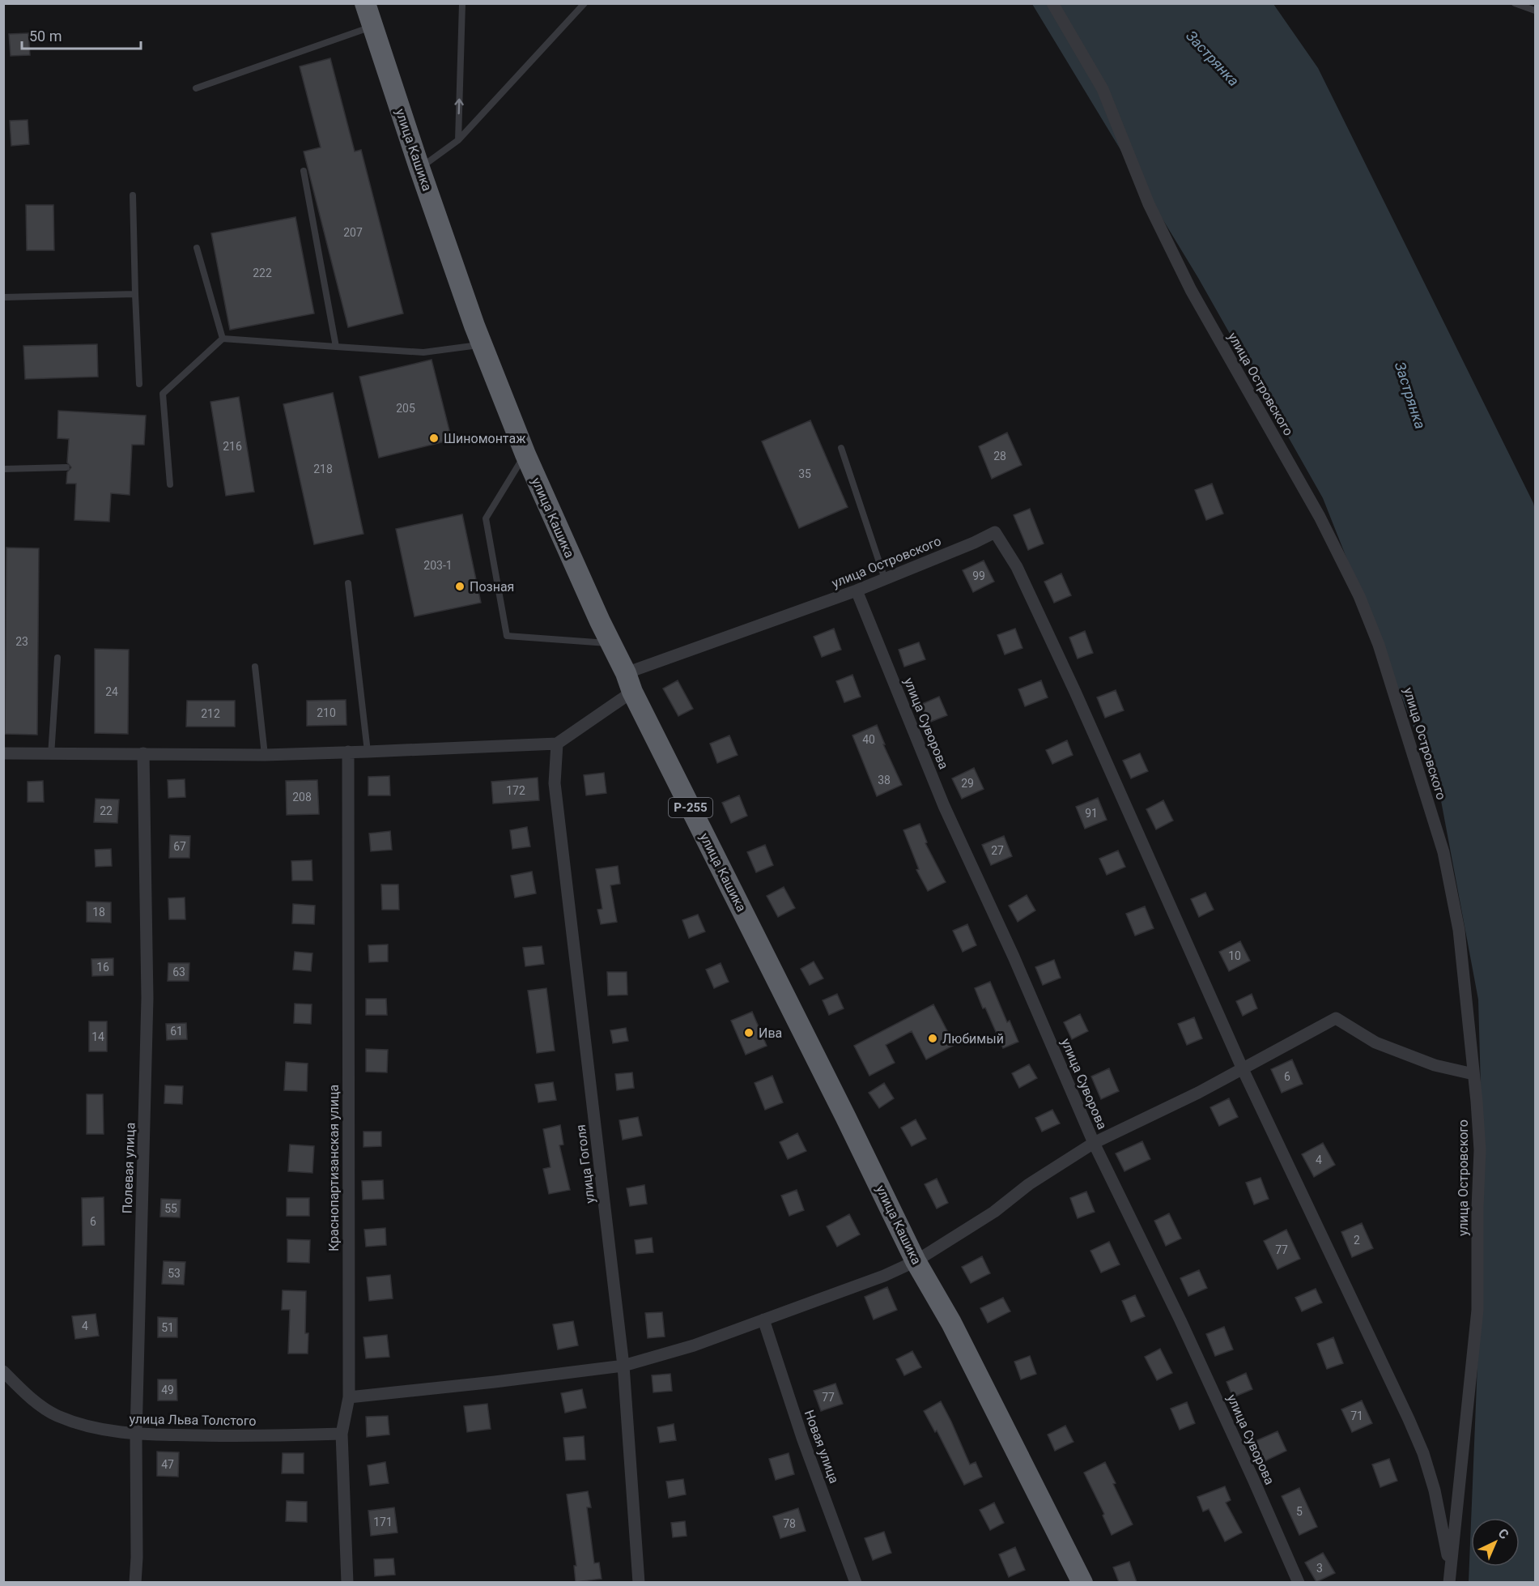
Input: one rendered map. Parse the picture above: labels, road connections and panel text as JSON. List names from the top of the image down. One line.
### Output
{"streets":{"highway":["улица Кашика","Р-255"],"street":["улица Островского","улица Суворова","улица Гоголя","Полевая улица","Краснопартизанская улица","улица Льва Толстого","Новая улица"]},"crossings":[["улица Кашика","улица Островского"],["улица Островского","улица Суворова"],["улица Островского","улица Гоголя"],["Полевая улица","улица Льва Толстого"],["Краснопартизанская улица","улица Льва Толстого"]],"water":["Застрянка"],"places":["Шиномонтаж","Позная","Ива","Любимый"],"house_numbers":["207","222","205","216","28","218","35","203-1","99","23","24","210","212","40","38","29","172","208","22","91","67","27","18","10","16","63","61","14","6","4","55","6","2","77","53","4","51","49","77","71","47","5","171","78","3"],"scale_bar":"50 m","north":"top right"}
